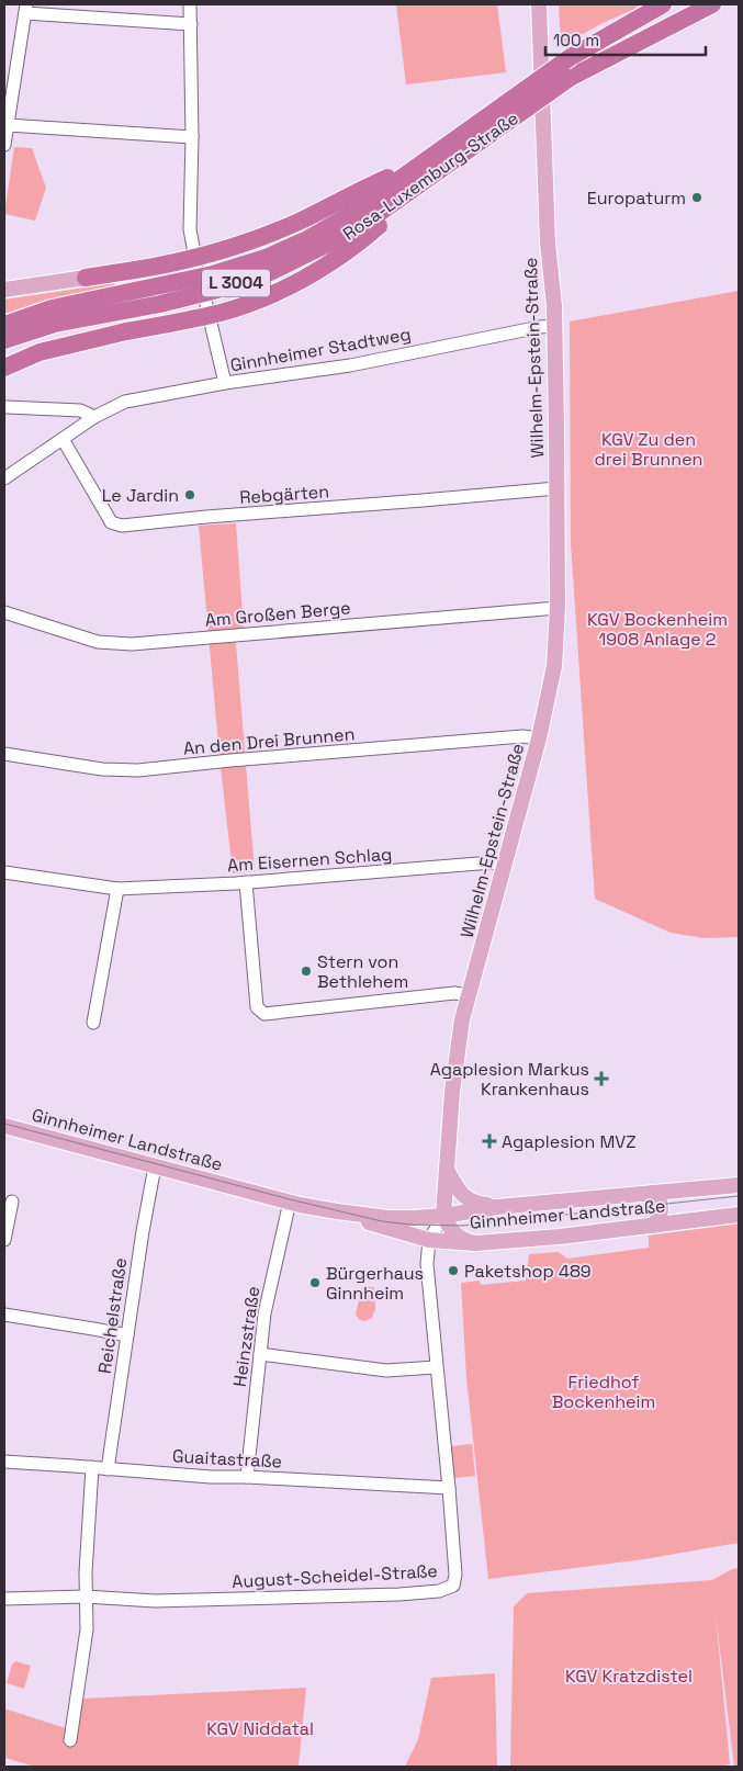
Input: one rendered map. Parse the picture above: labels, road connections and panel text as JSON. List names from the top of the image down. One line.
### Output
{"streets":{"highway":["Rosa-Luxemburg-Straße","L 3004"],"main road":["Wilhelm-Epstein-Straße","Ginnheimer Landstraße"],"street":["Ginnheimer Stadtweg","Rebgärten","Am Großen Berge","An den Drei Brunnen","Am Eisernen Schlag","Reichelstraße","Heinzstraße","Guaitastraße","August-Scheidel-Straße"]},"crossings":[["Ginnheimer Stadtweg","Wilhelm-Epstein-Straße"],["Ginnheimer Stadtweg","Rebgärten"],["Wilhelm-Epstein-Straße","Rebgärten"],["Wilhelm-Epstein-Straße","Am Großen Berge"],["Wilhelm-Epstein-Straße","An den Drei Brunnen"],["Wilhelm-Epstein-Straße","Am Eisernen Schlag"],["Wilhelm-Epstein-Straße","Ginnheimer Landstraße"],["Wilhelm-Epstein-Straße","August-Scheidel-Straße"],["Ginnheimer Landstraße","Reichelstraße"],["Ginnheimer Landstraße","Heinzstraße"],["Ginnheimer Landstraße","August-Scheidel-Straße"],["Reichelstraße","Guaitastraße"],["Heinzstraße","Guaitastraße"],["Guaitastraße","August-Scheidel-Straße"]],"parks":["KGV Zu den drei Brunnen","KGV Bockenheim 1908 Anlage 2","Friedhof Bockenheim","KGV Kratzdistel","KGV Niddatal"],"places":{"other":["Europaturm","Le Jardin","Stern von Bethlehem","Paketshop 489","Bürgerhaus Ginnheim"],"health":["Agaplesion Markus Krankenhaus","Agaplesion MVZ"]},"scale_bar":"100 m"}
